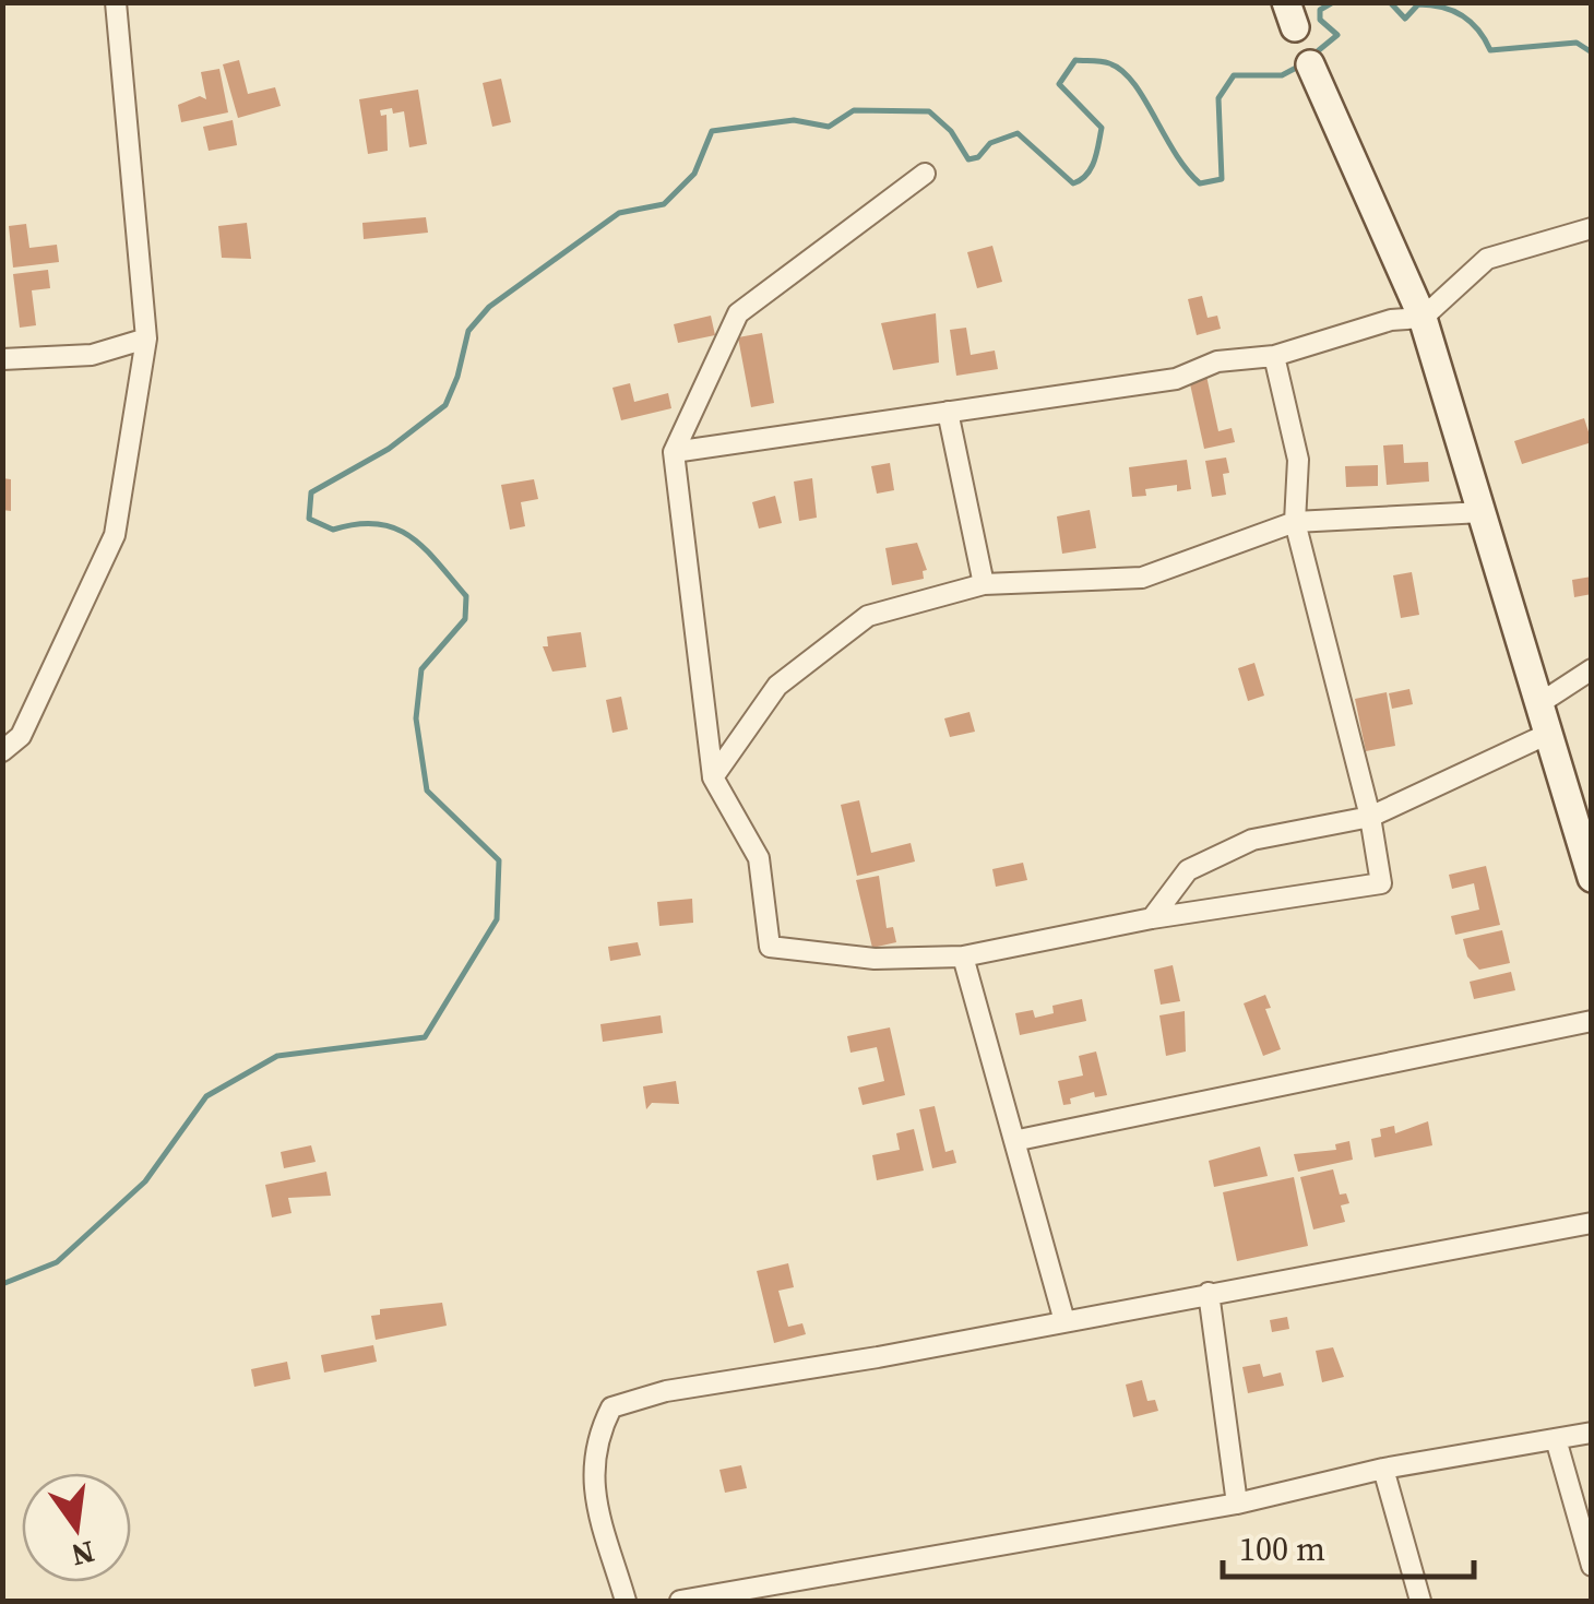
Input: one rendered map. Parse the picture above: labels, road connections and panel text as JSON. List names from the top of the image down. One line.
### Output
{"scale_bar":"100 m","north":"bottom"}
